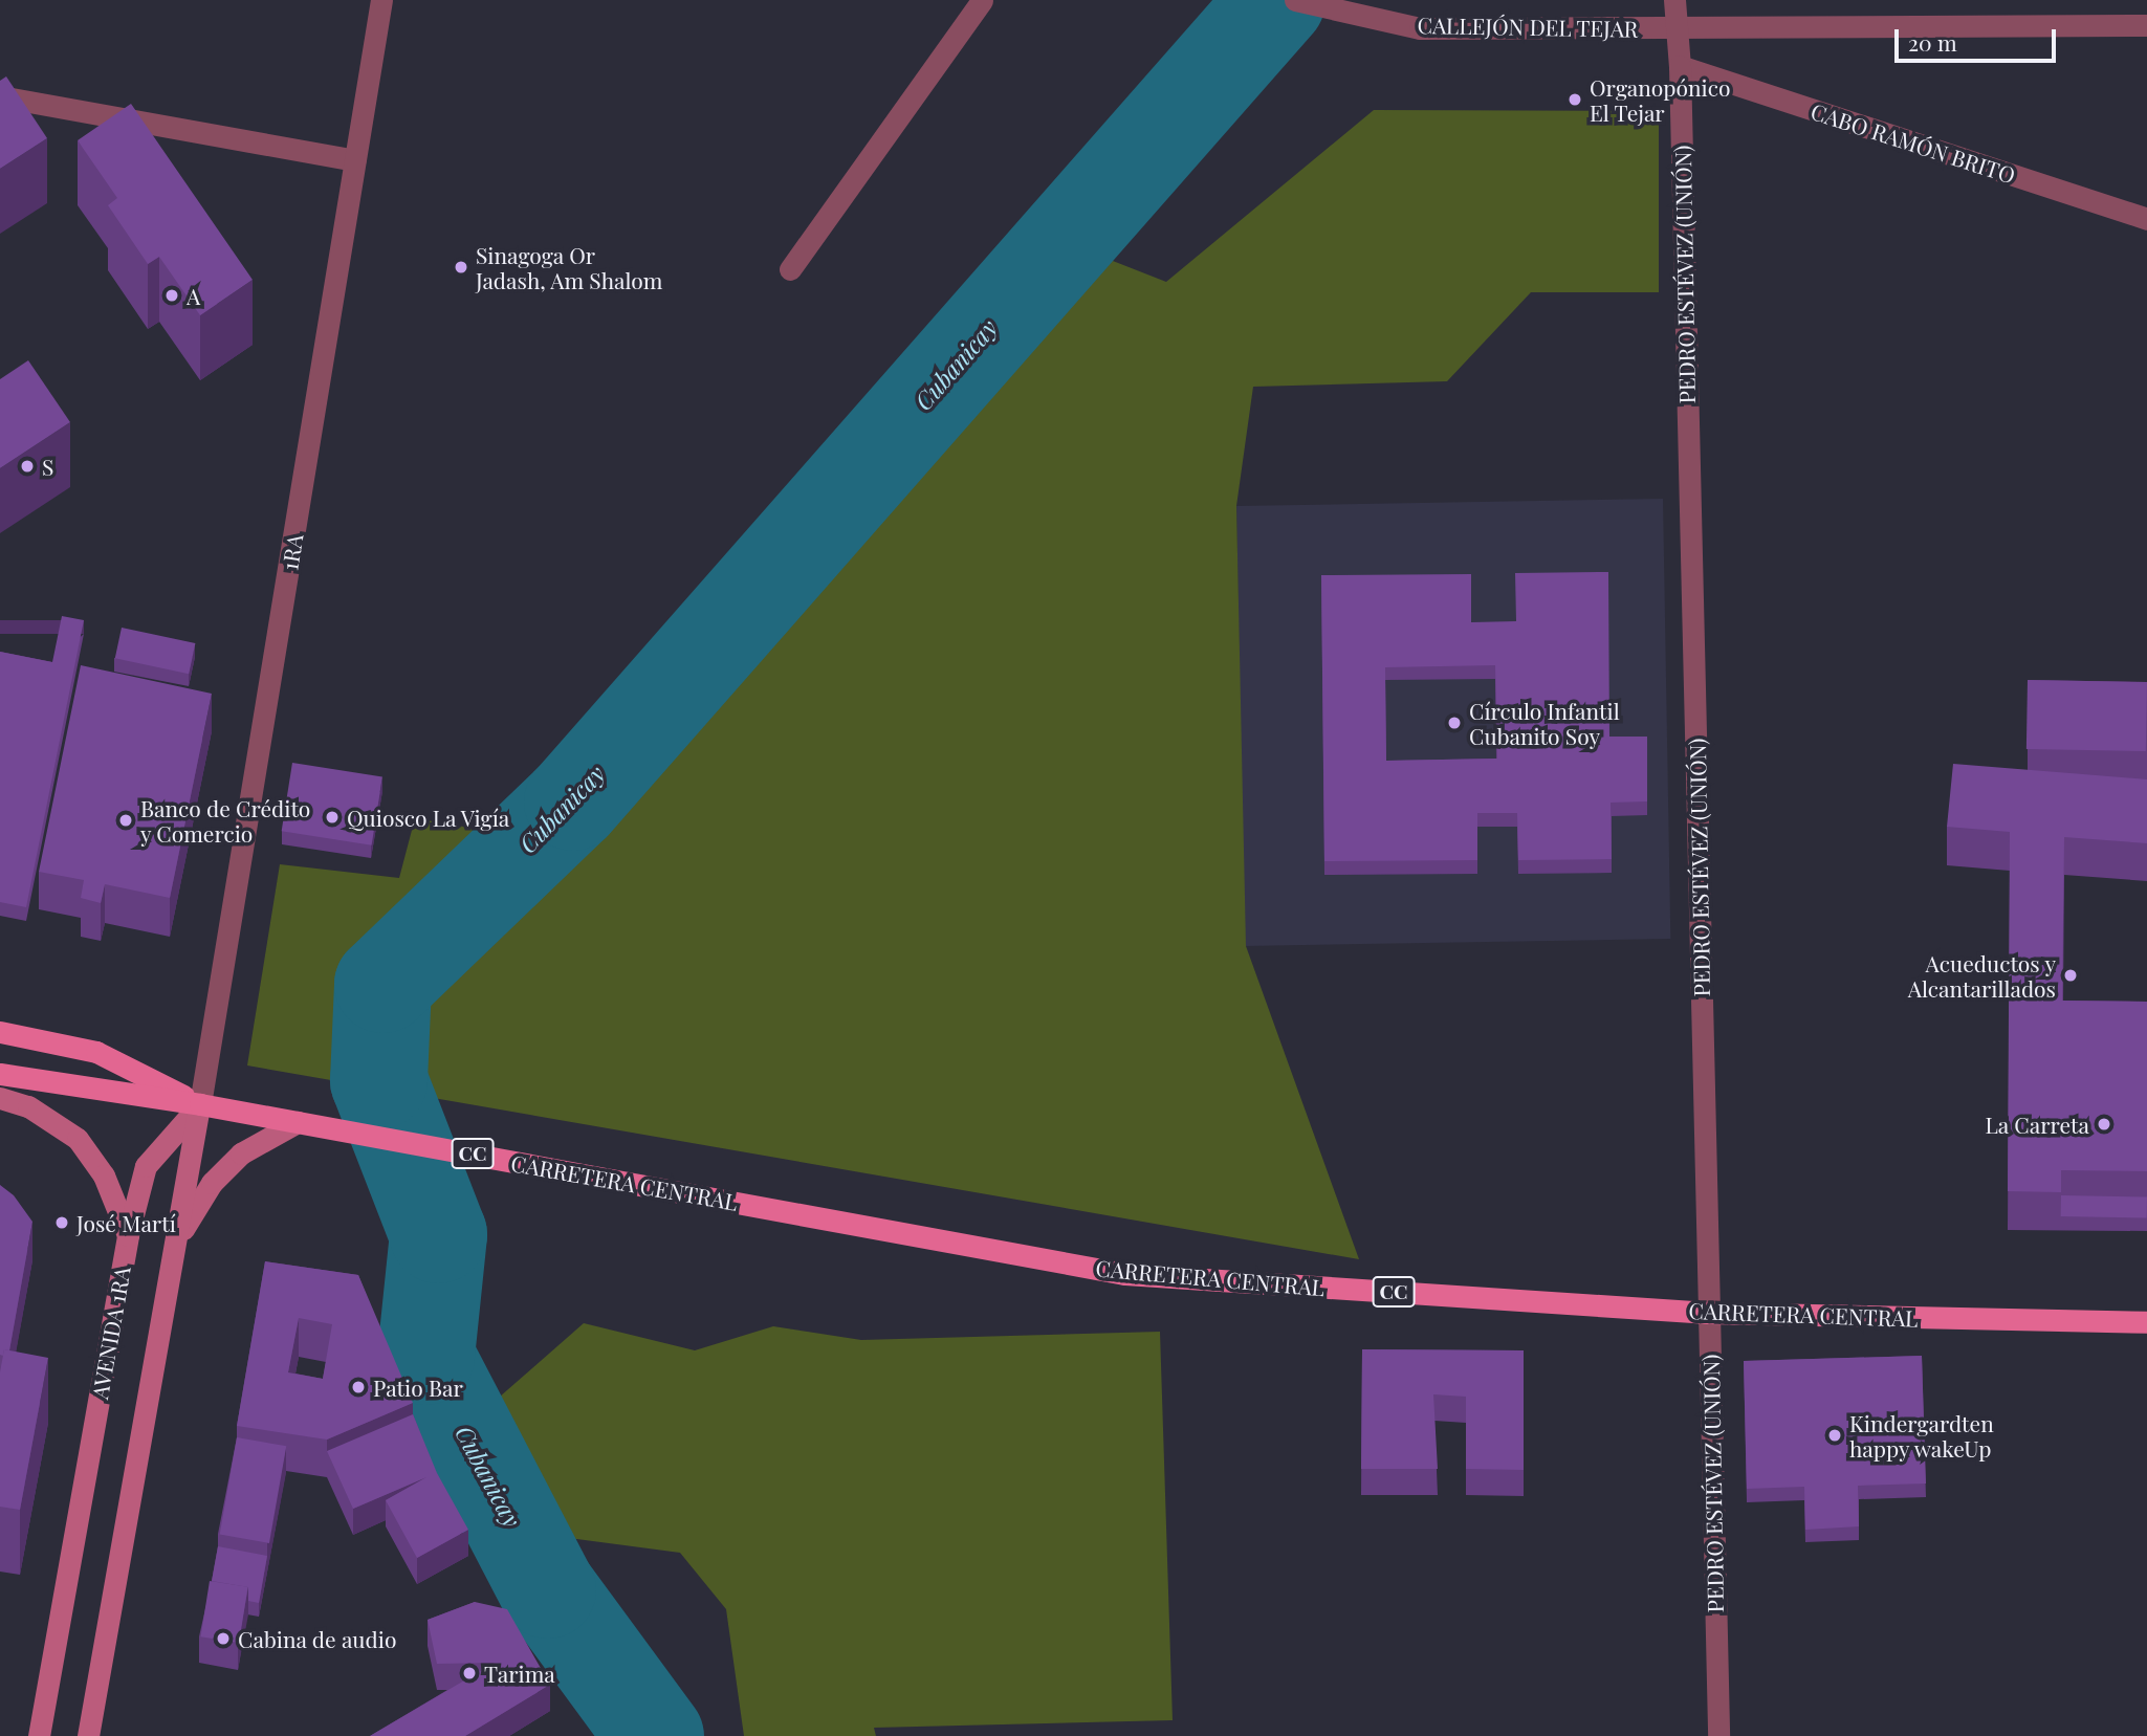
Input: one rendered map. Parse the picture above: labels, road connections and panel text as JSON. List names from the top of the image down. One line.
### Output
{"streets":{"main road":["CC","CARRETERA CENTRAL","AVENIDA 1RA"],"street":["CALLEJÓN DEL TEJAR","CABO RAMÓN BRITO","PEDRO ESTÉVEZ (UNIÓN)","1RA"]},"crossings":[["CALLEJÓN DEL TEJAR","PEDRO ESTÉVEZ (UNIÓN)"],["CABO RAMÓN BRITO","PEDRO ESTÉVEZ (UNIÓN)"],["PEDRO ESTÉVEZ (UNIÓN)","CARRETERA CENTRAL"],["1RA","CARRETERA CENTRAL"],["1RA","AVENIDA 1RA"],["CARRETERA CENTRAL","AVENIDA 1RA"]],"water":["Cubanicay"],"places":["Organopónico El Tejar","Sinagoga Or Jadash, Am Shalom","A","S","Círculo Infantil Cubanito Soy","Quiosco La Vigía","Banco de Crédito y Comercio","Acueductos y Alcantarillados","La Carreta","José Martí","Patio Bar","Kindergardten happy wakeUp","Cabina de audio","Tarima"],"scale_bar":"20 m"}
